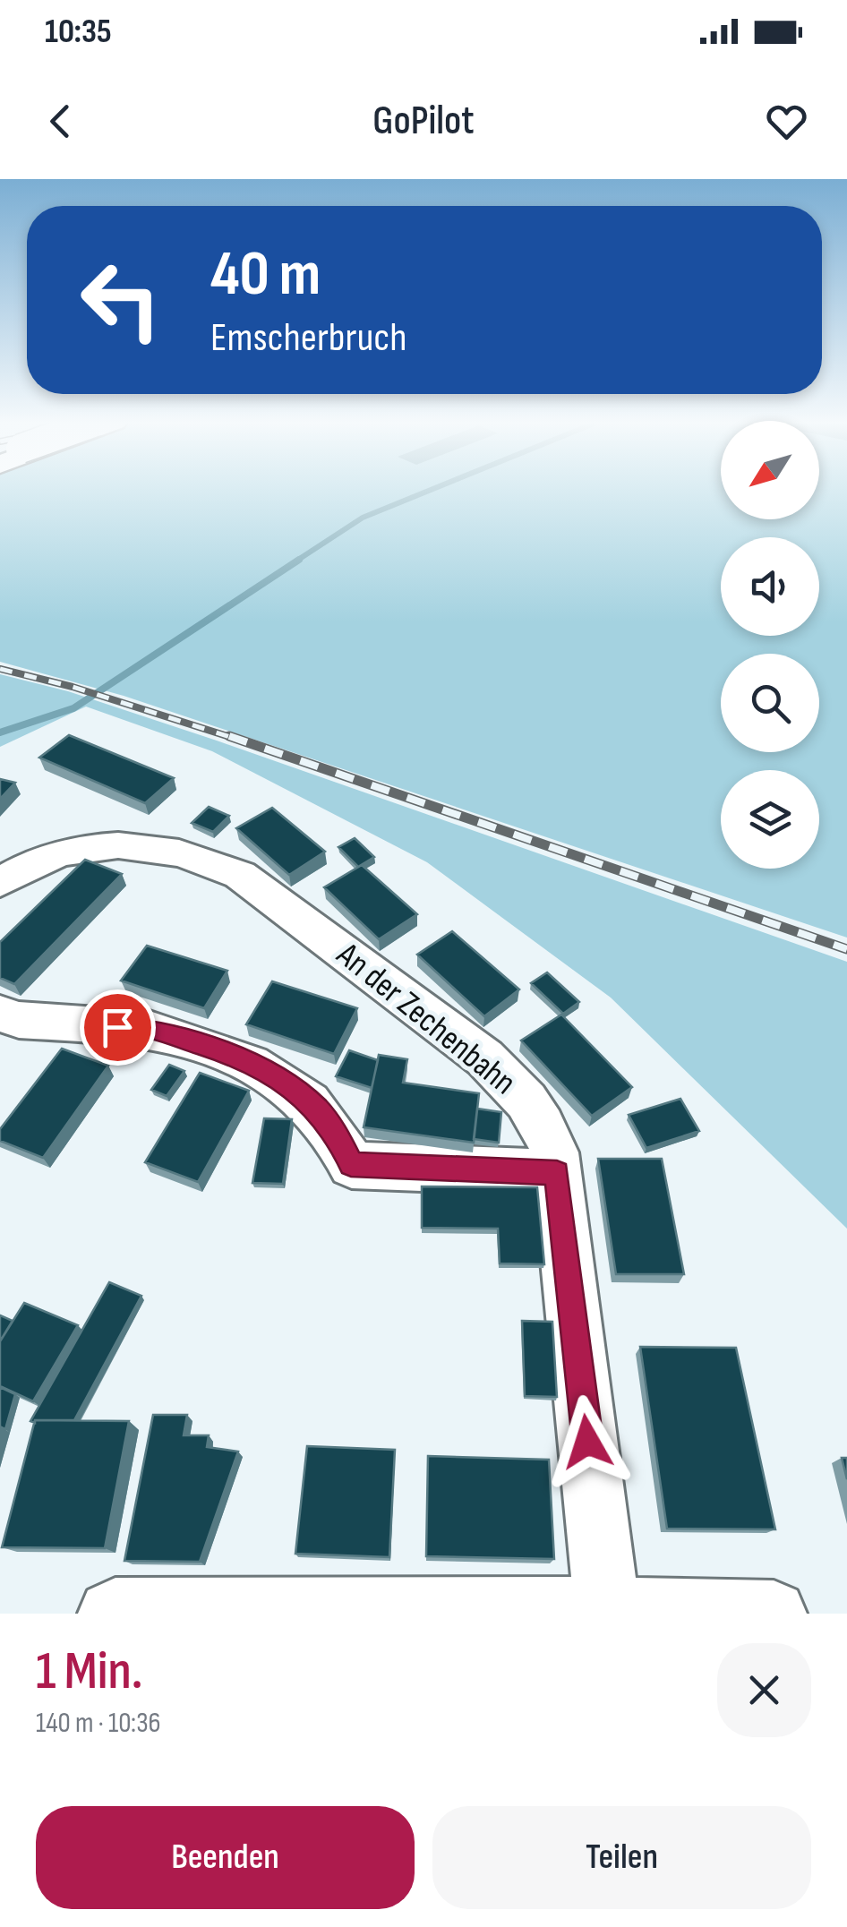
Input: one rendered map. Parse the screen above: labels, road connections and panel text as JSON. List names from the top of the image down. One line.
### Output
{"streets":{"street":["An der Zechenbahn"]},"north":"bottom left","page":{"status":"10:35","header":"GoPilot","turn":["40 m","Emscherbruch"],"heading":["1 Min.","140 m · 10:36"],"buttons":["Beenden","Teilen"]}}
